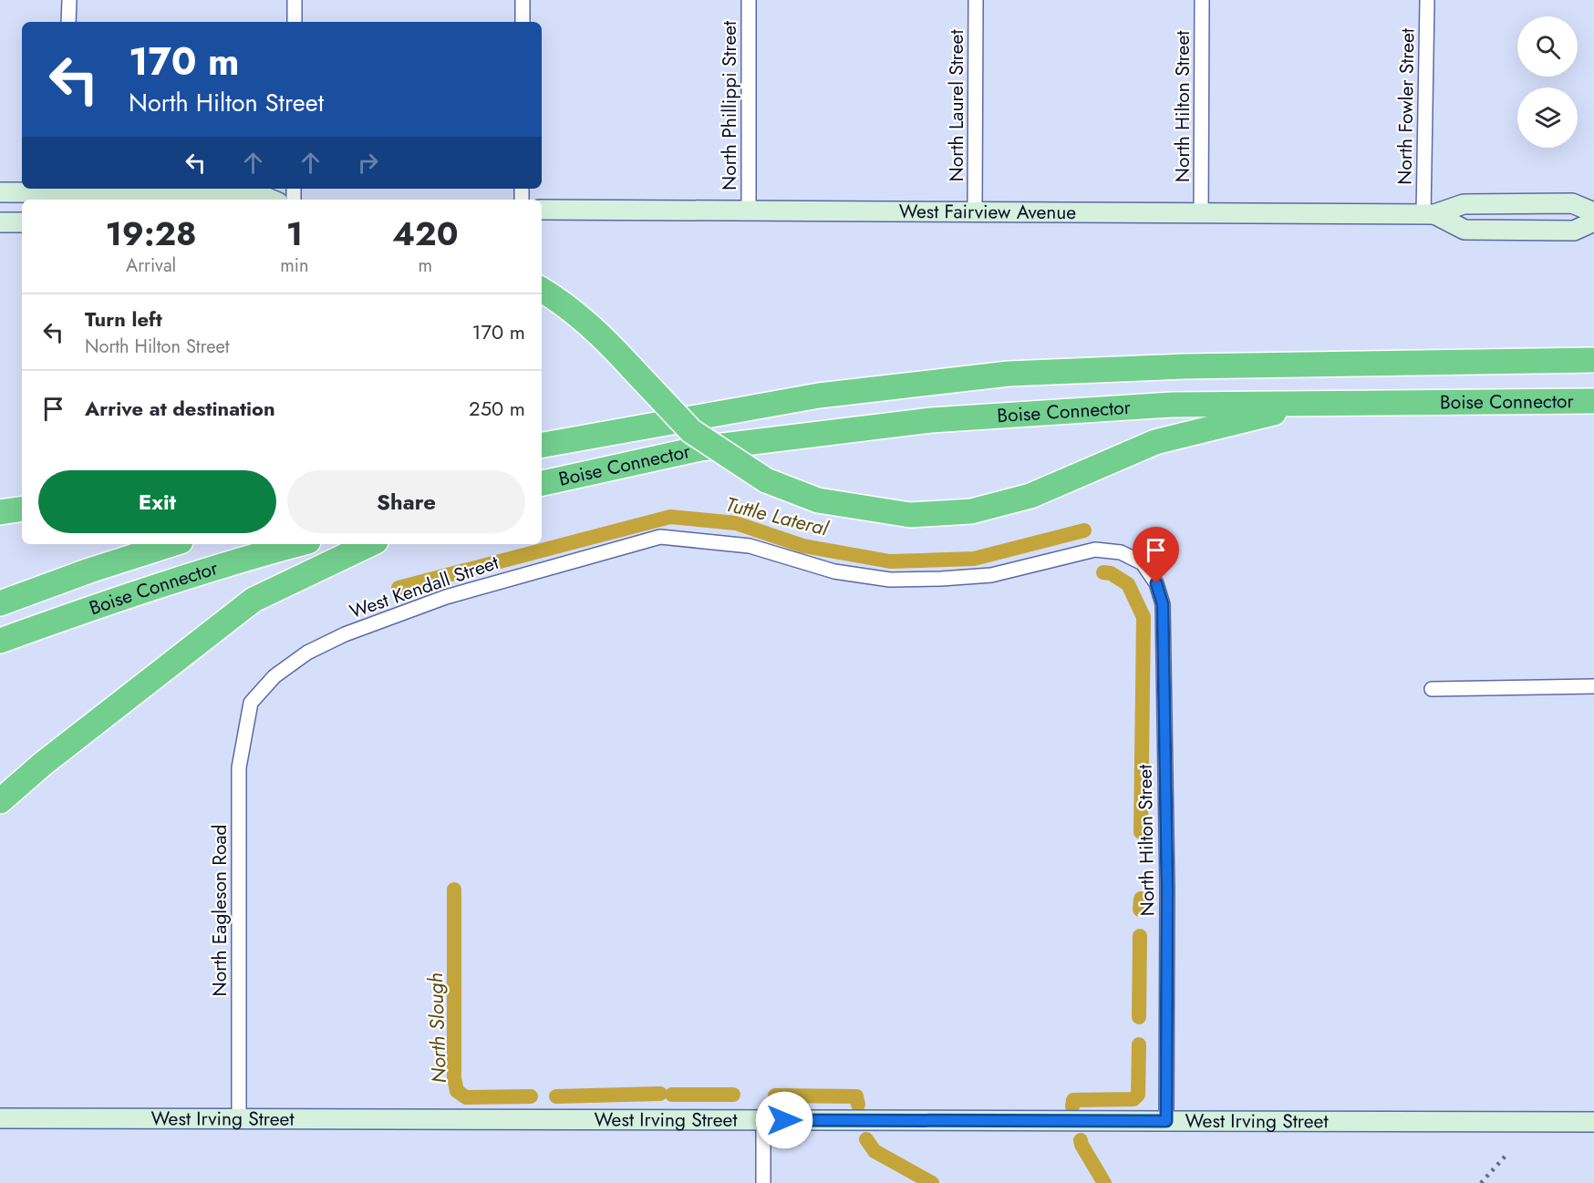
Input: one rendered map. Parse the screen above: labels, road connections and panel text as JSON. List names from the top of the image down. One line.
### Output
{"streets":{"highway":["Boise Connector"],"street":["North Phillippi Street","North Laurel Street","North Hilton Street","North Fowler Street","West Fairview Avenue","West Kendall Street","North Eagleson Road","West Irving Street"]},"crossings":[["North Phillippi Street","West Fairview Avenue"],["North Laurel Street","West Fairview Avenue"],["North Hilton Street","West Fairview Avenue"],["North Hilton Street","West Kendall Street"],["North Hilton Street","West Irving Street"],["North Fowler Street","West Fairview Avenue"],["West Kendall Street","North Eagleson Road"],["North Eagleson Road","West Irving Street"]],"water":["Tuttle Lateral","North Slough"],"page":{"turn":["170 m","North Hilton Street"],"eta":["19:28","Arrival","1","min","420","m"],"list":[{"name":"Turn left","note":"North Hilton Street","value":"170 m"},{"name":"Arrive at destination","value":"250 m"}],"buttons":["Exit","Share"]}}
